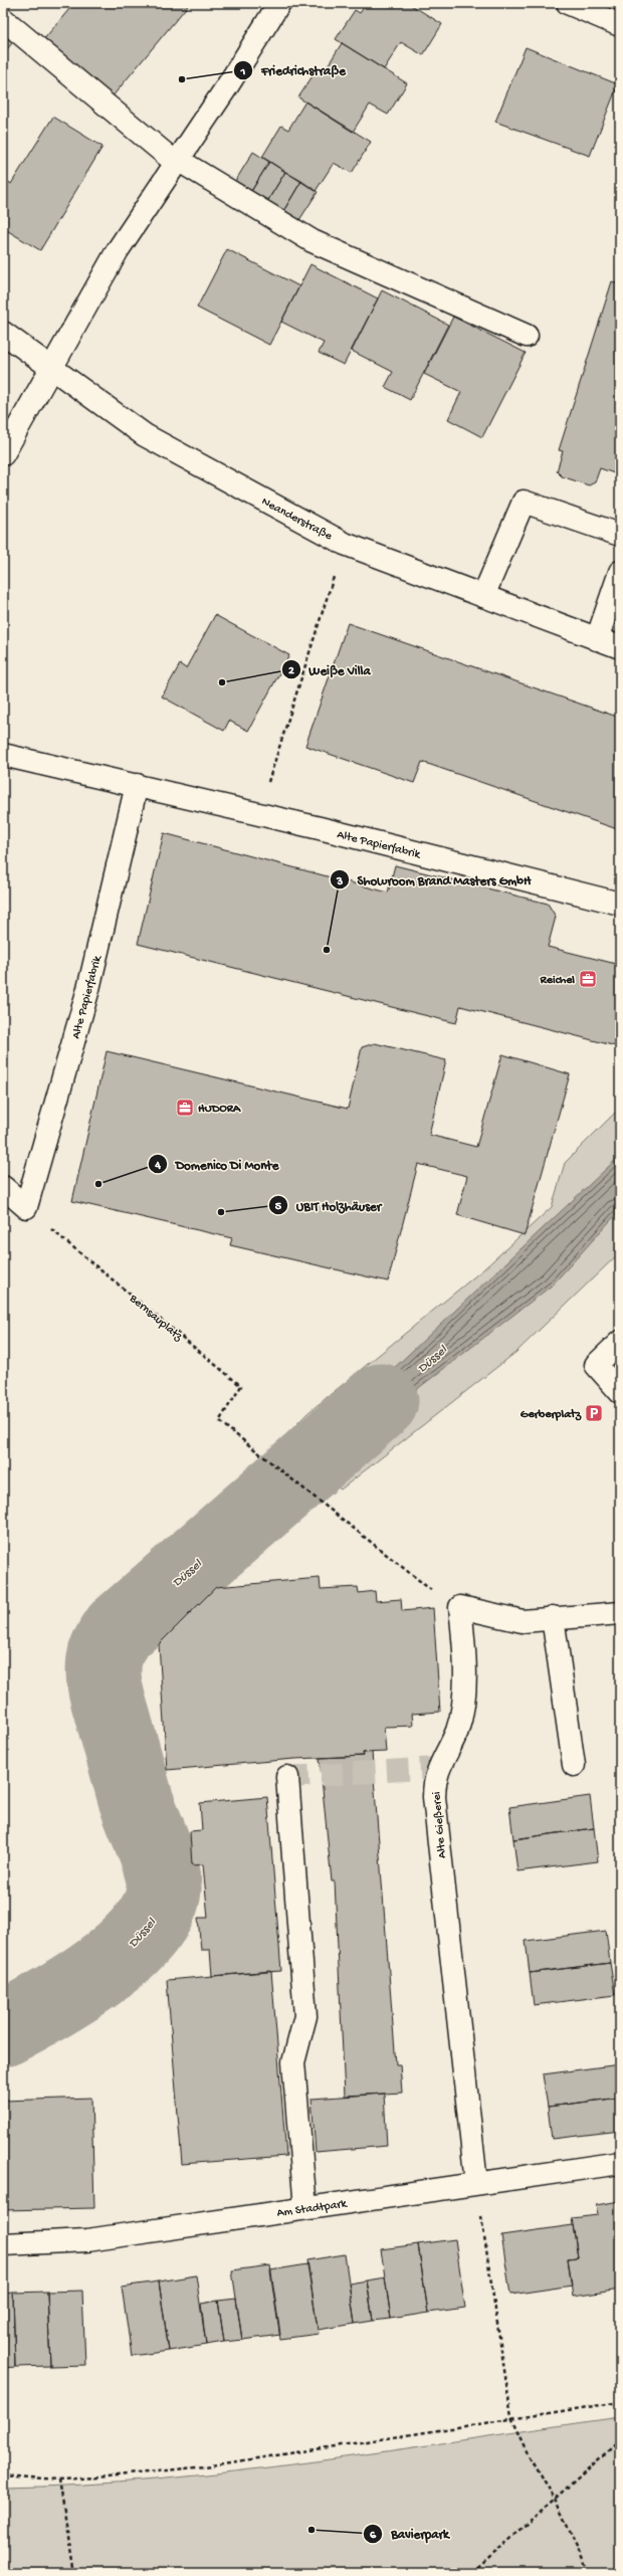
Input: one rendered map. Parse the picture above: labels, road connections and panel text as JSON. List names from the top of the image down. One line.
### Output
{"streets":{"street":["Neanderstraße","Alte Papierfabrik","Alte Gießerei","Am Stadtpark"],"path":["Bernsauplatz"]},"crossings":[["Alte Papierfabrik","Bernsauplatz"],["Bernsauplatz","Alte Gießerei"],["Alte Gießerei","Am Stadtpark"]],"water":["Düssel"],"places":{"other":["Friedrichstraße","Weiße Villa","Showroom Brand Masters GmbH","Domenico Di Monte","UBIT Holzhäuser","Bavierpark"],"office":["Reichel","HUDORA"],"parking":["Gerberplatz"]}}
